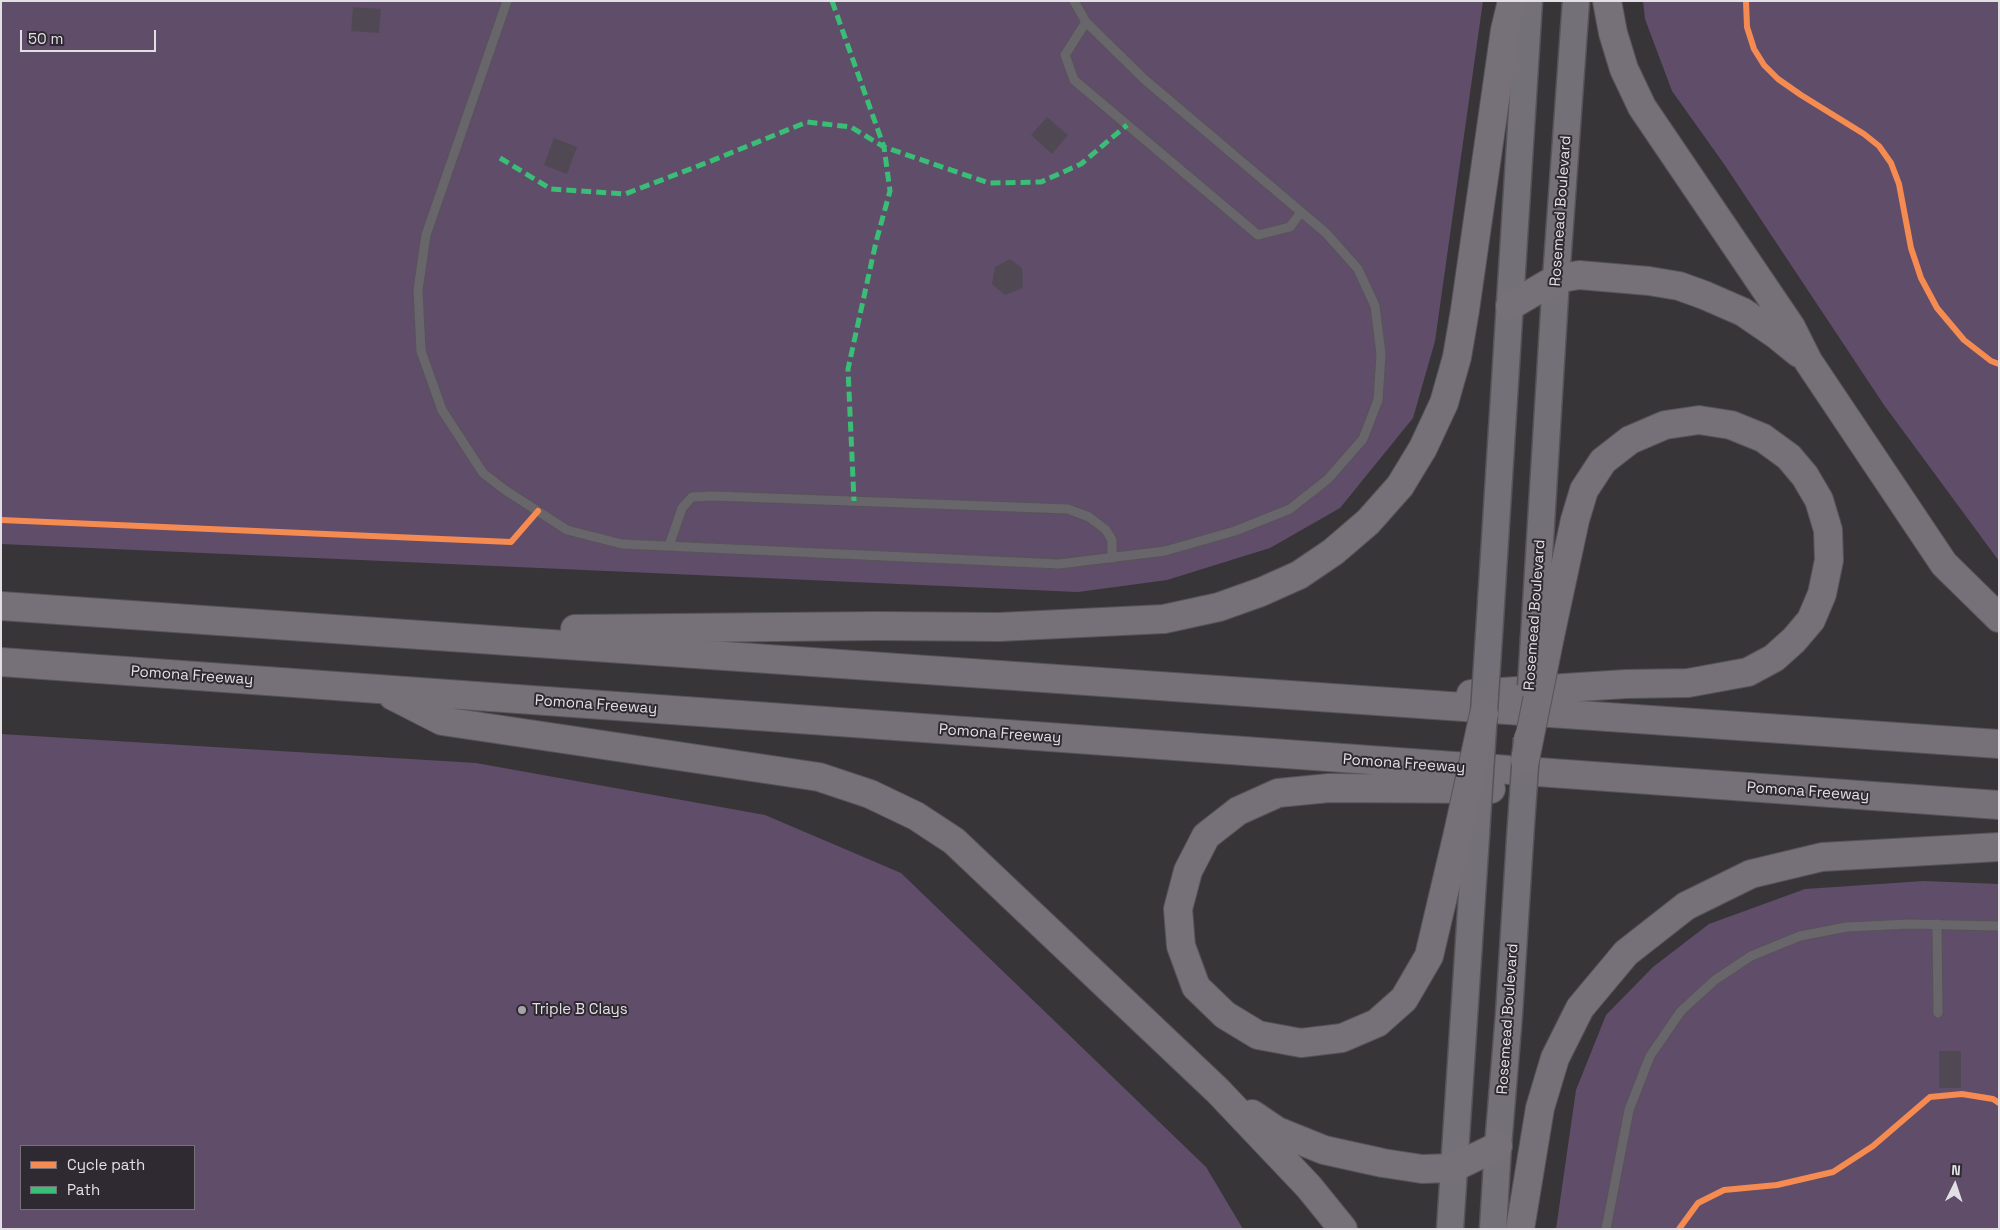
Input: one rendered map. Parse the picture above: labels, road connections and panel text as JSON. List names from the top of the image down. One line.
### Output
{"streets":{"highway":["Pomona Freeway"],"main road":["Rosemead Boulevard"]},"places":["Triple B Clays"],"legend":["Cycle path","Path"],"scale_bar":"50 m","north":"top"}
